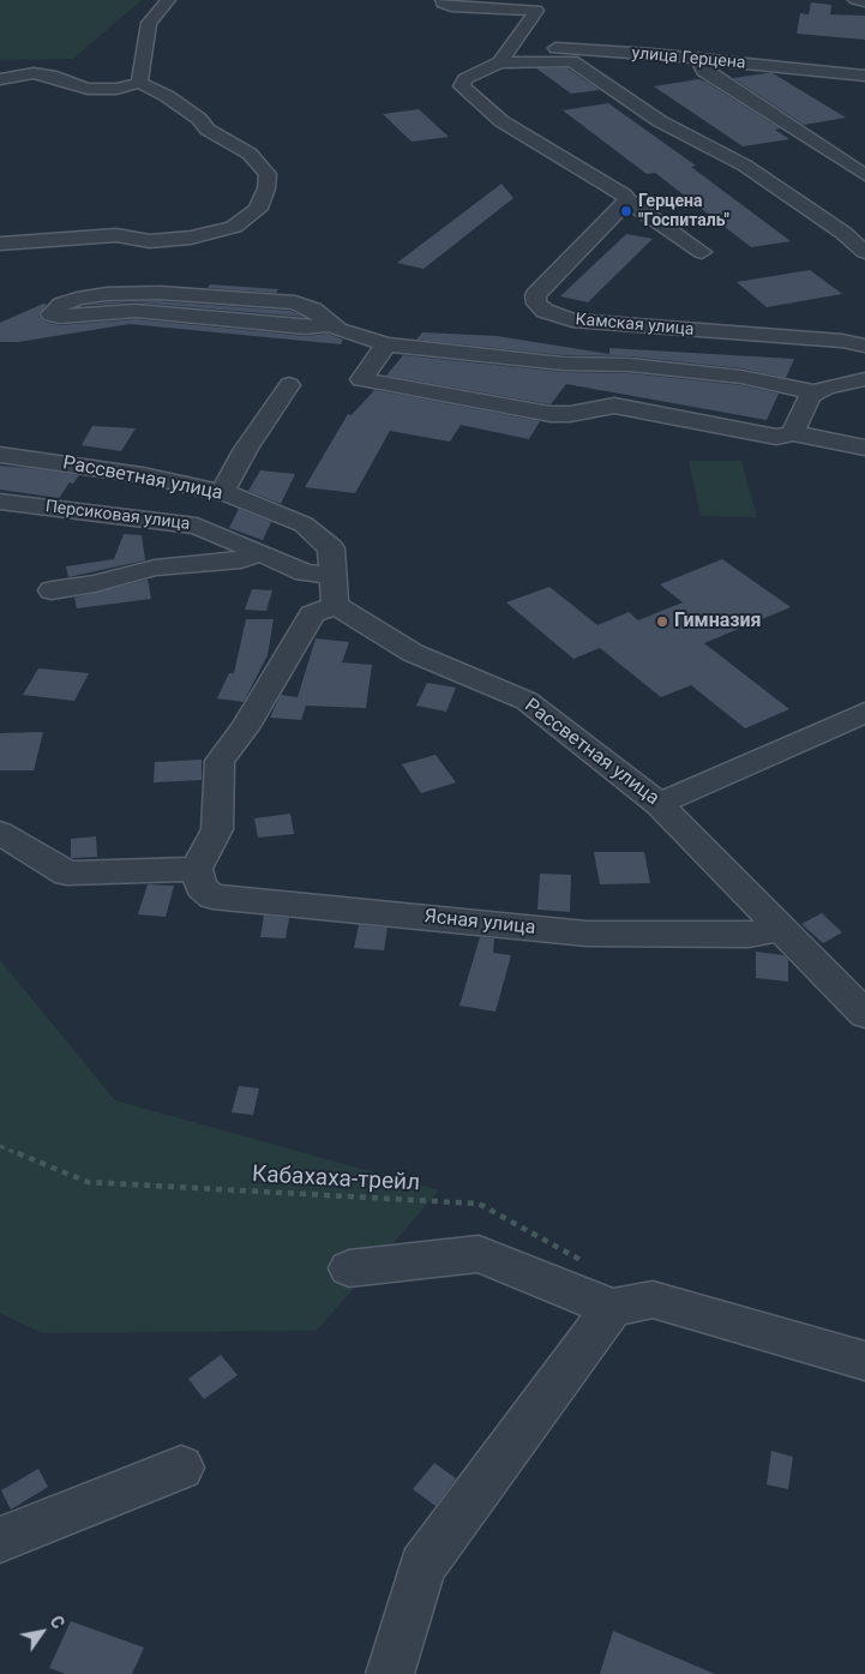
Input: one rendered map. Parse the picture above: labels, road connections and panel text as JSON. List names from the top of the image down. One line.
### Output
{"streets":{"street":["улица Герцена","Камская улица","Рассветная улица","Персиковая улица","Ясная улица"],"path":["Кабахаха-трейл"]},"crossings":[["Рассветная улица","Персиковая улица"],["Рассветная улица","Ясная улица"]],"places":["Герцена \"Госпиталь\"","Гимназия"],"north":"top right"}
